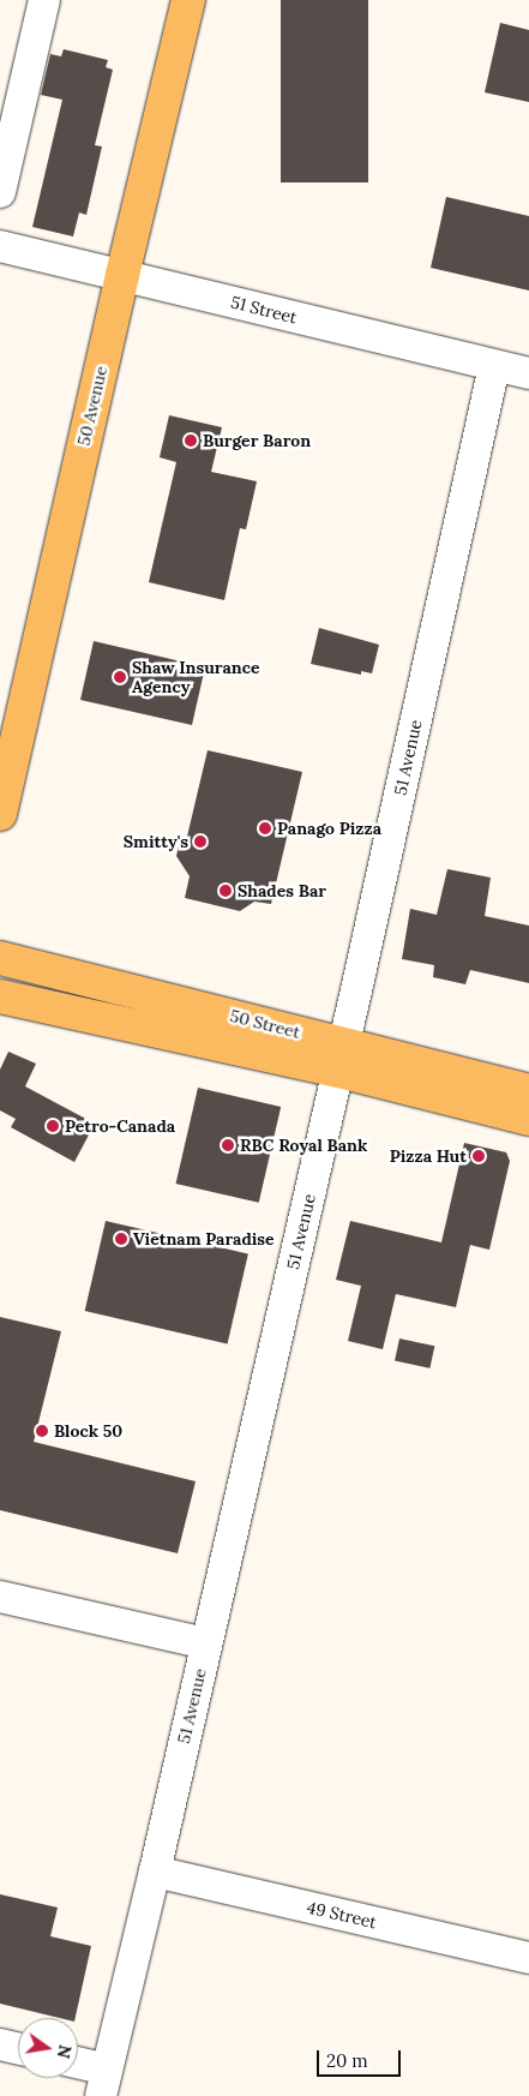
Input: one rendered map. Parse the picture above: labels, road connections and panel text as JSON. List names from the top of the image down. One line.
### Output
{"streets":{"main road":["50 Avenue","50 Street"],"street":["51 Street","51 Avenue","49 Street"]},"crossings":[["51 Street","50 Avenue"],["51 Street","51 Avenue"],["51 Avenue","50 Street"],["51 Avenue","49 Street"]],"places":["Burger Baron","Shaw Insurance Agency","Panago Pizza","Smitty's","Shades Bar","Petro-Canada","RBC Royal Bank","Pizza Hut","Vietnam Paradise","Block 50"],"scale_bar":"20 m","north":"right"}
